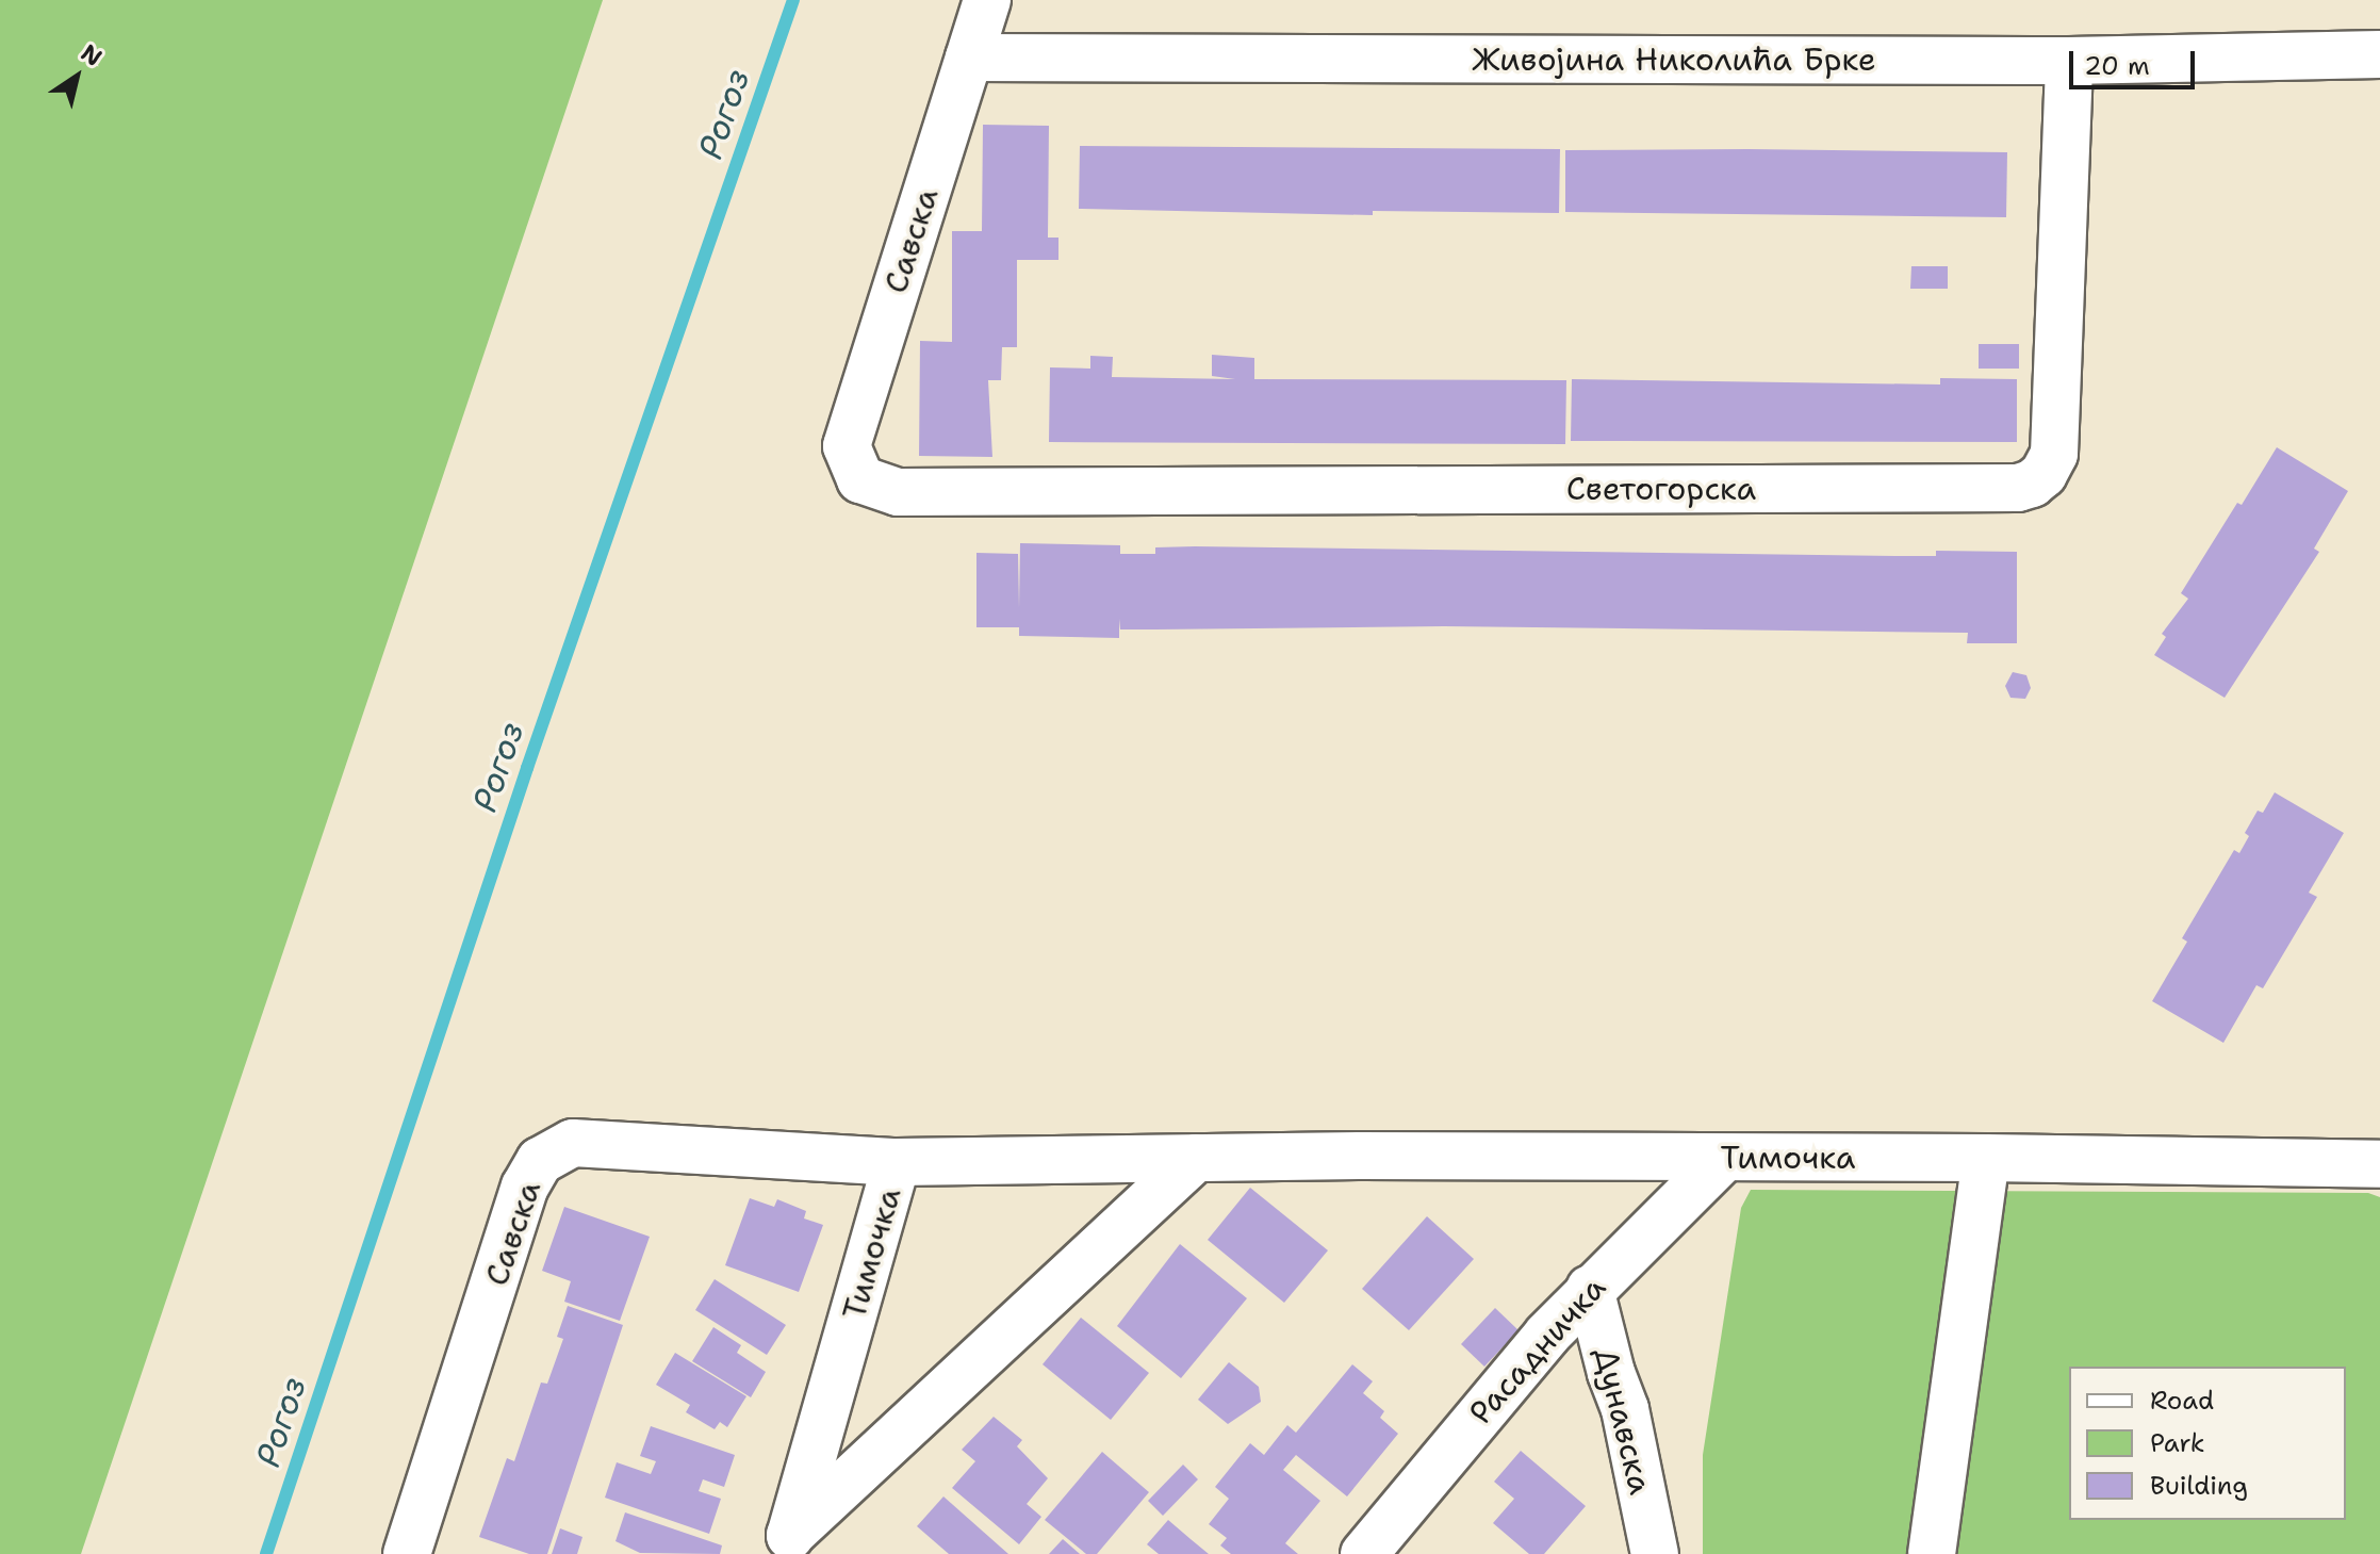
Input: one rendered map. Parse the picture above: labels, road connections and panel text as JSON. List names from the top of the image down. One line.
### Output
{"streets":{"street":["Живојина Николића Брке","Савска","Светогорска","Тимочка","Расадничка","Дунавска"]},"crossings":[["Живојина Николића Брке","Савска"],["Живојина Николића Брке","Светогорска"],["Савска","Светогорска"],["Савска","Тимочка"],["Тимочка","Расадничка"],["Расадничка","Дунавска"]],"water":["Рогоз"],"legend":["Road","Park","Building"],"scale_bar":"20 m","north":"top right"}
